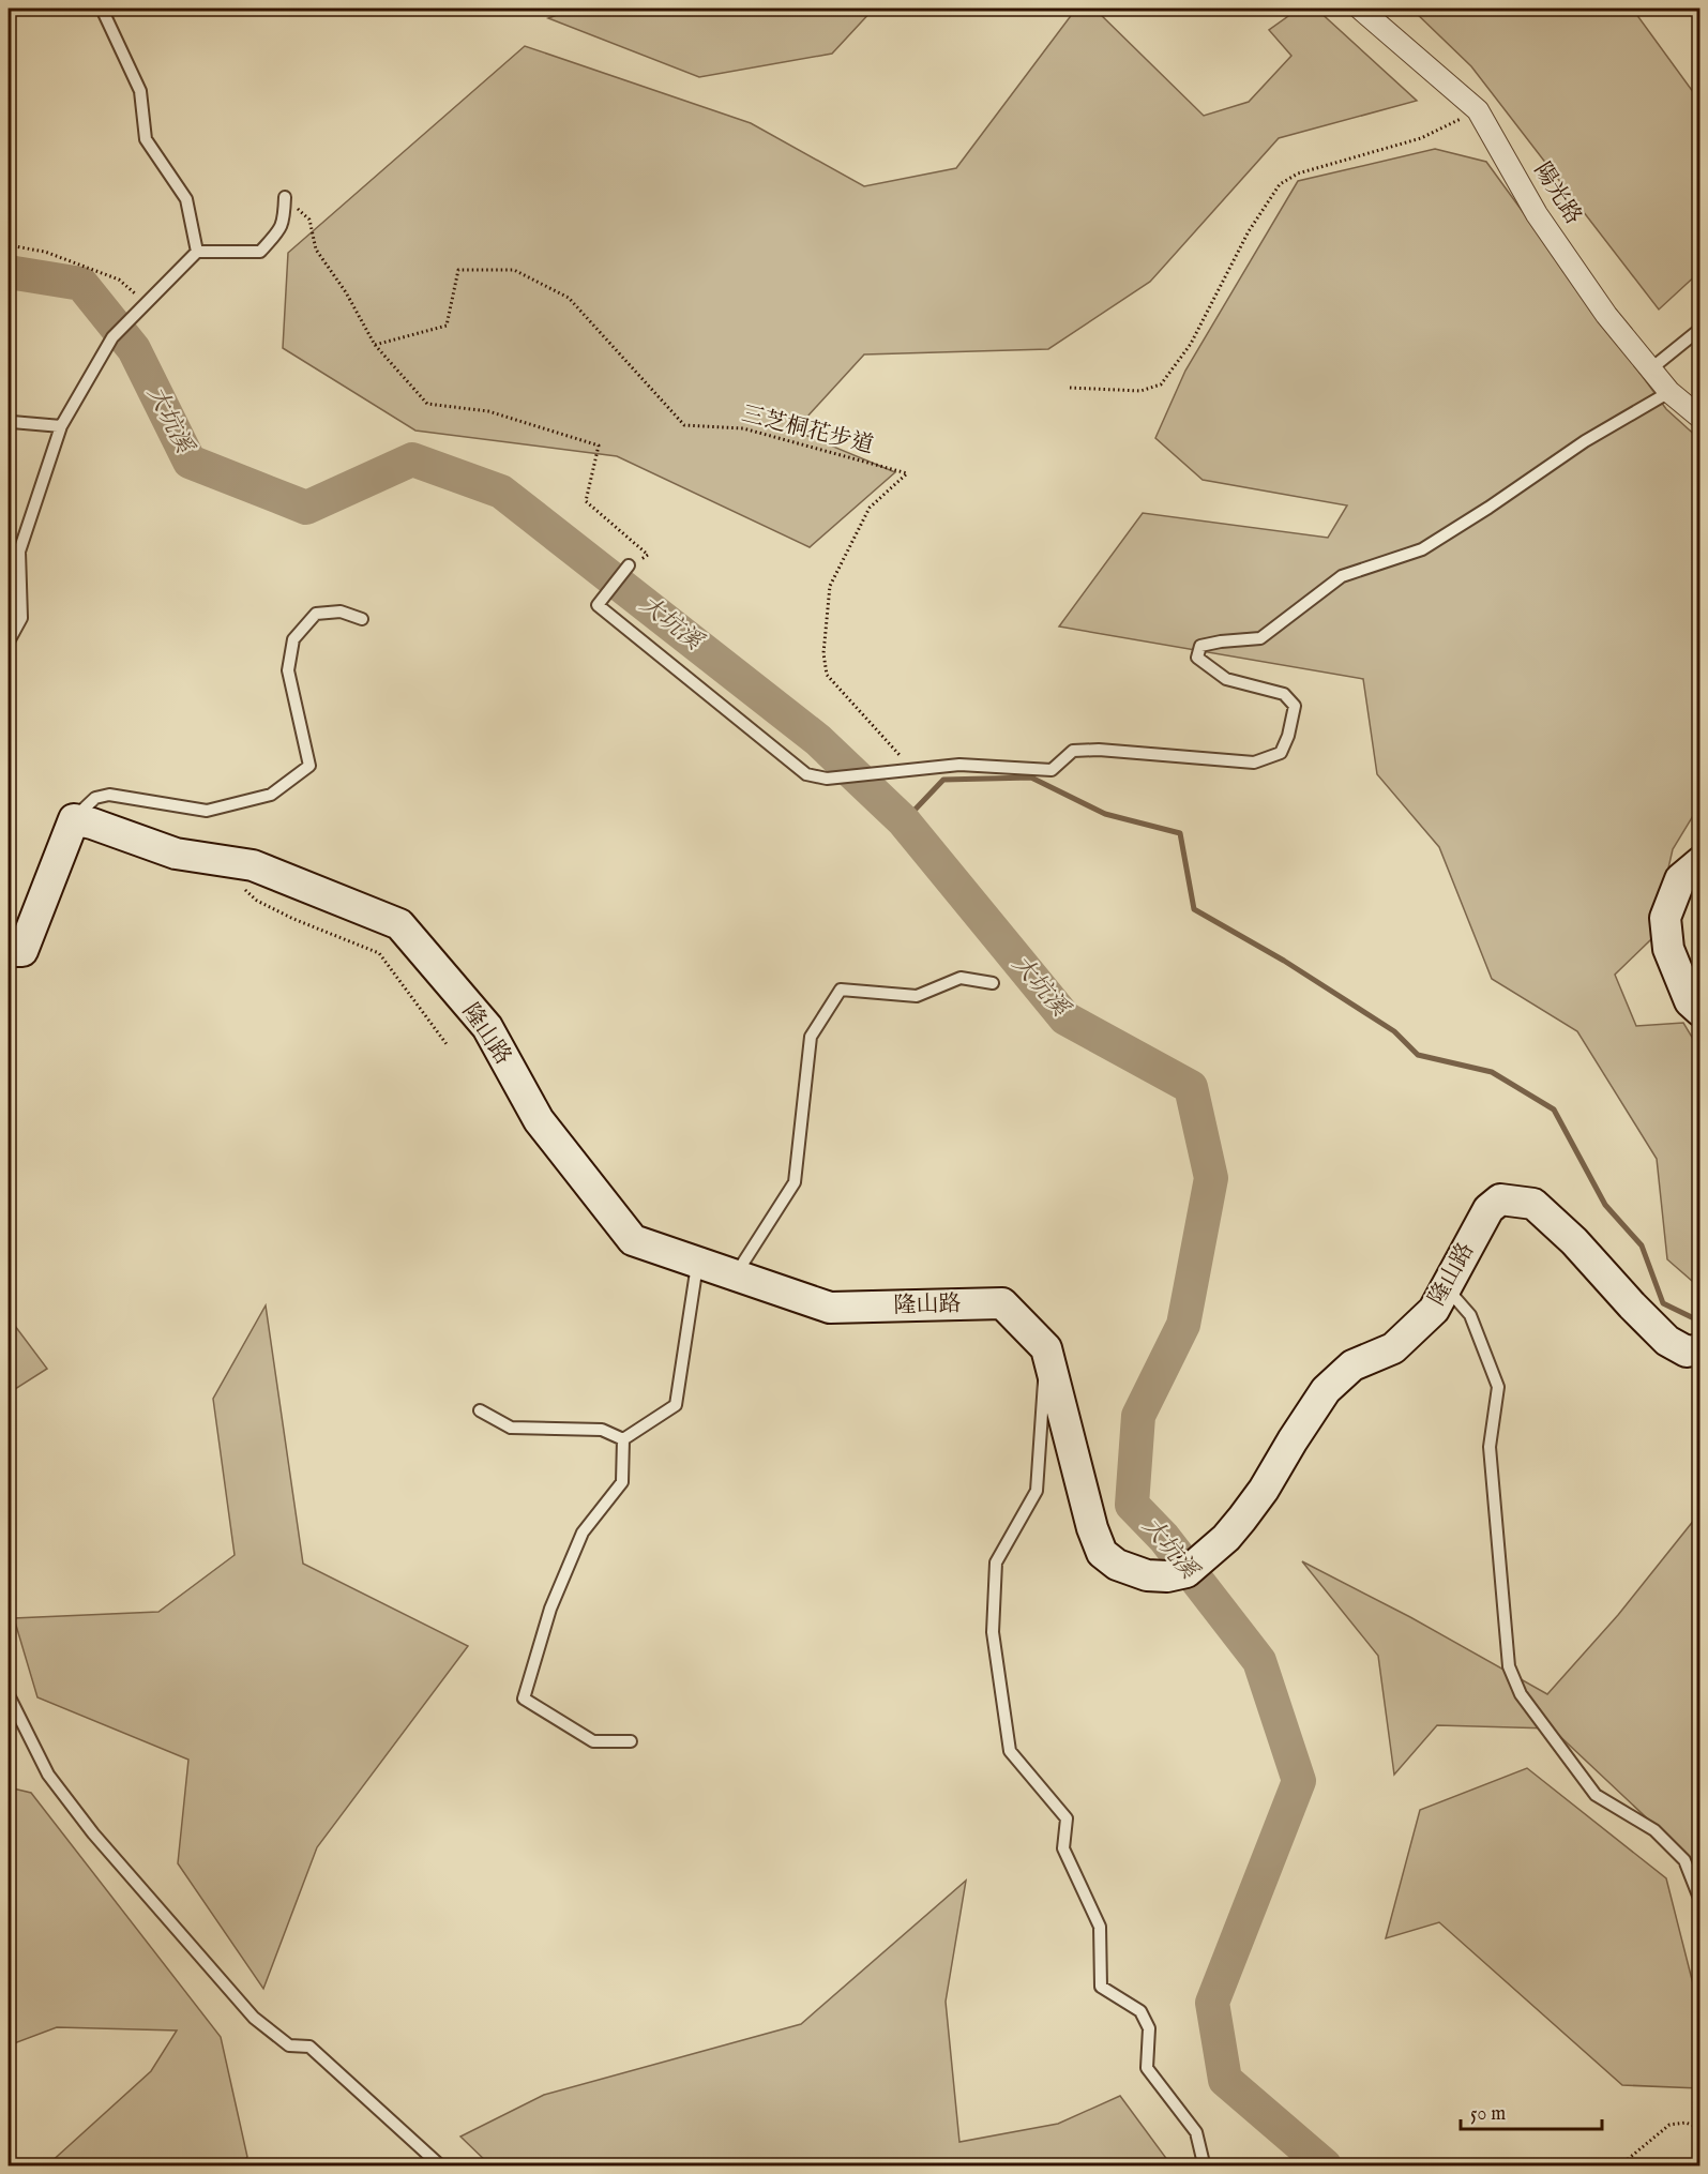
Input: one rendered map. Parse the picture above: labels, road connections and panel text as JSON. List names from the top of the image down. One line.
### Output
{"streets":{"street":["陽光路","隆山路"],"path":["三芝桐花步道"]},"water":["大坑溪"],"scale_bar":"50 m"}
